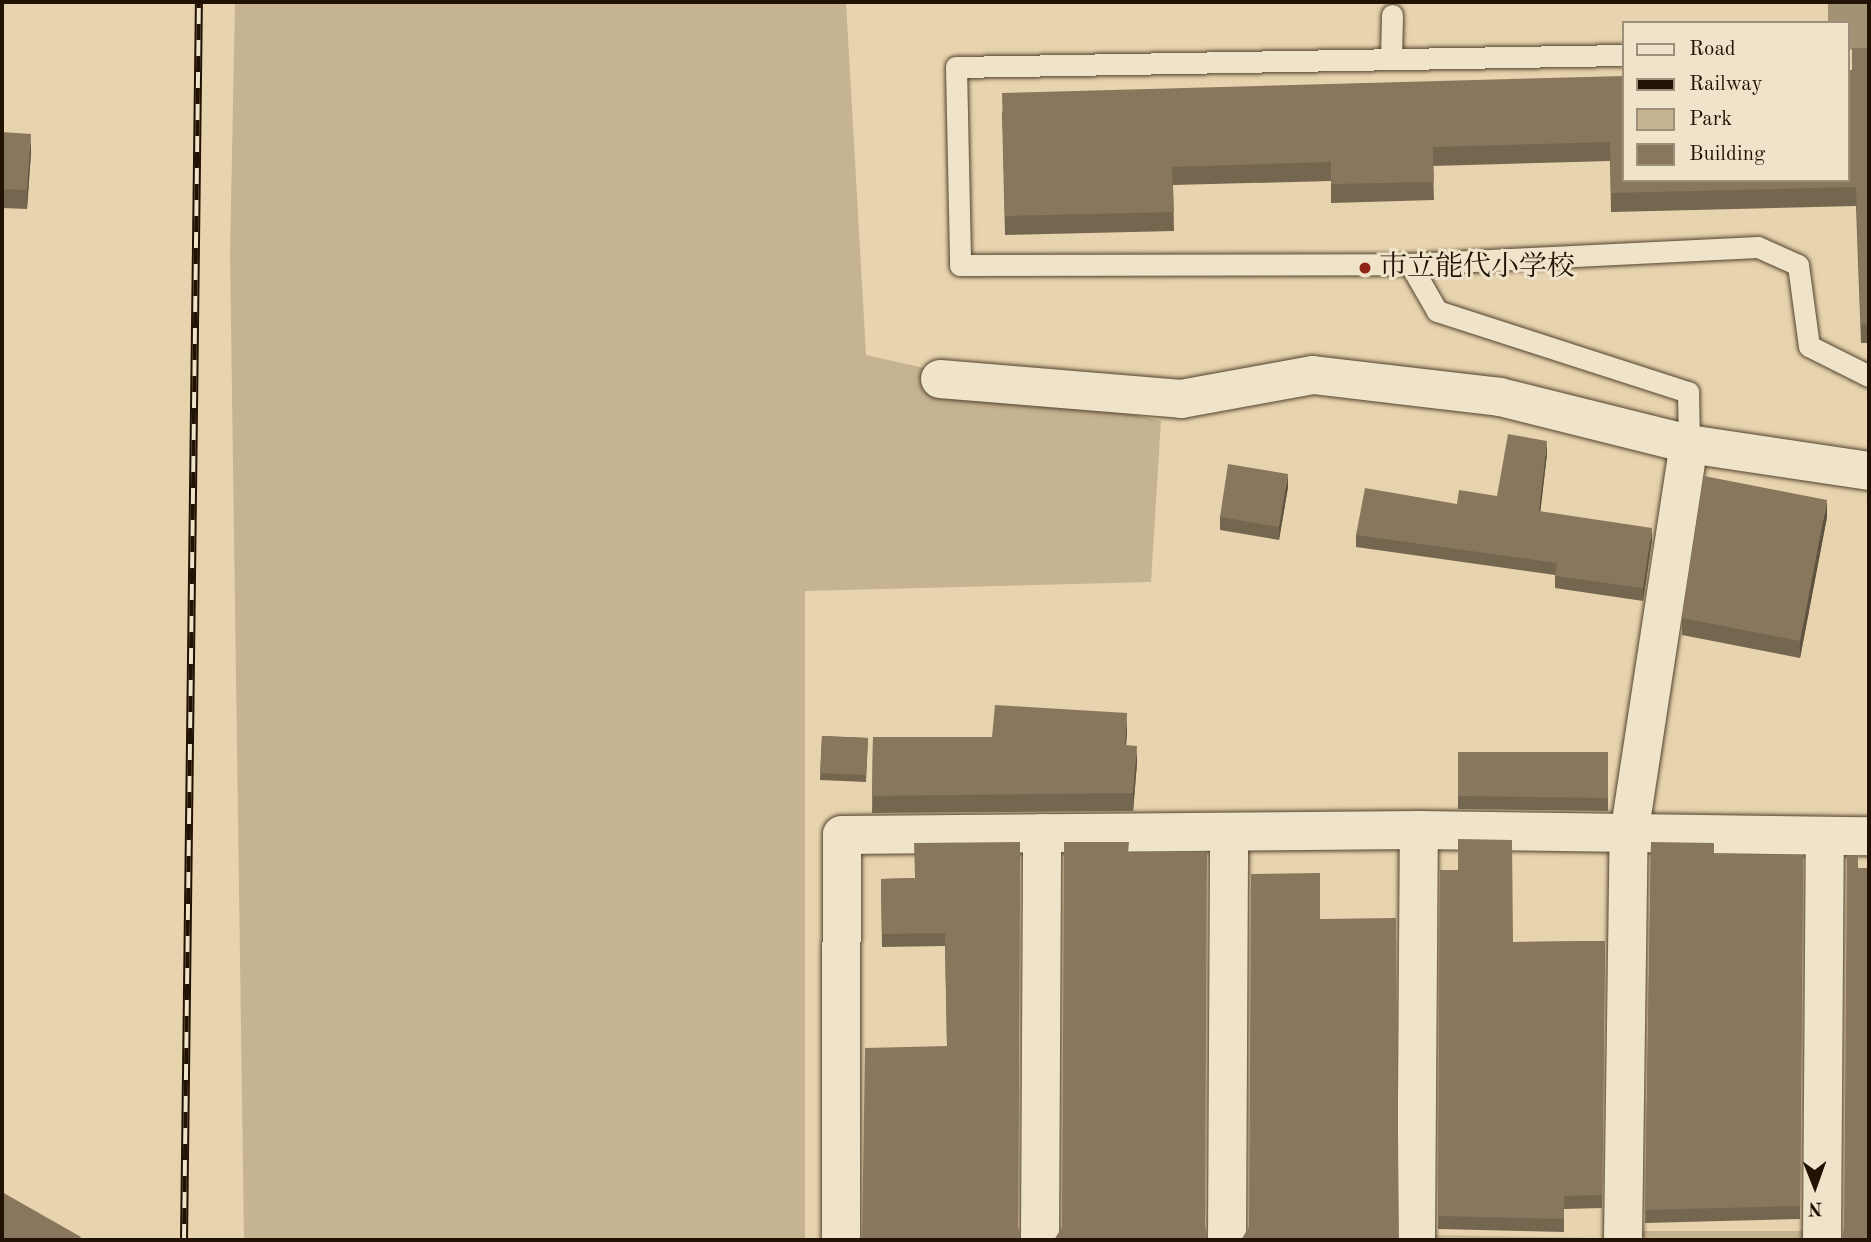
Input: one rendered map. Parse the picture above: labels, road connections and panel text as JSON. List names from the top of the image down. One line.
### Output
{"places":["市立能代小学校"],"legend":["Road","Railway","Park","Building"],"north":"bottom"}
